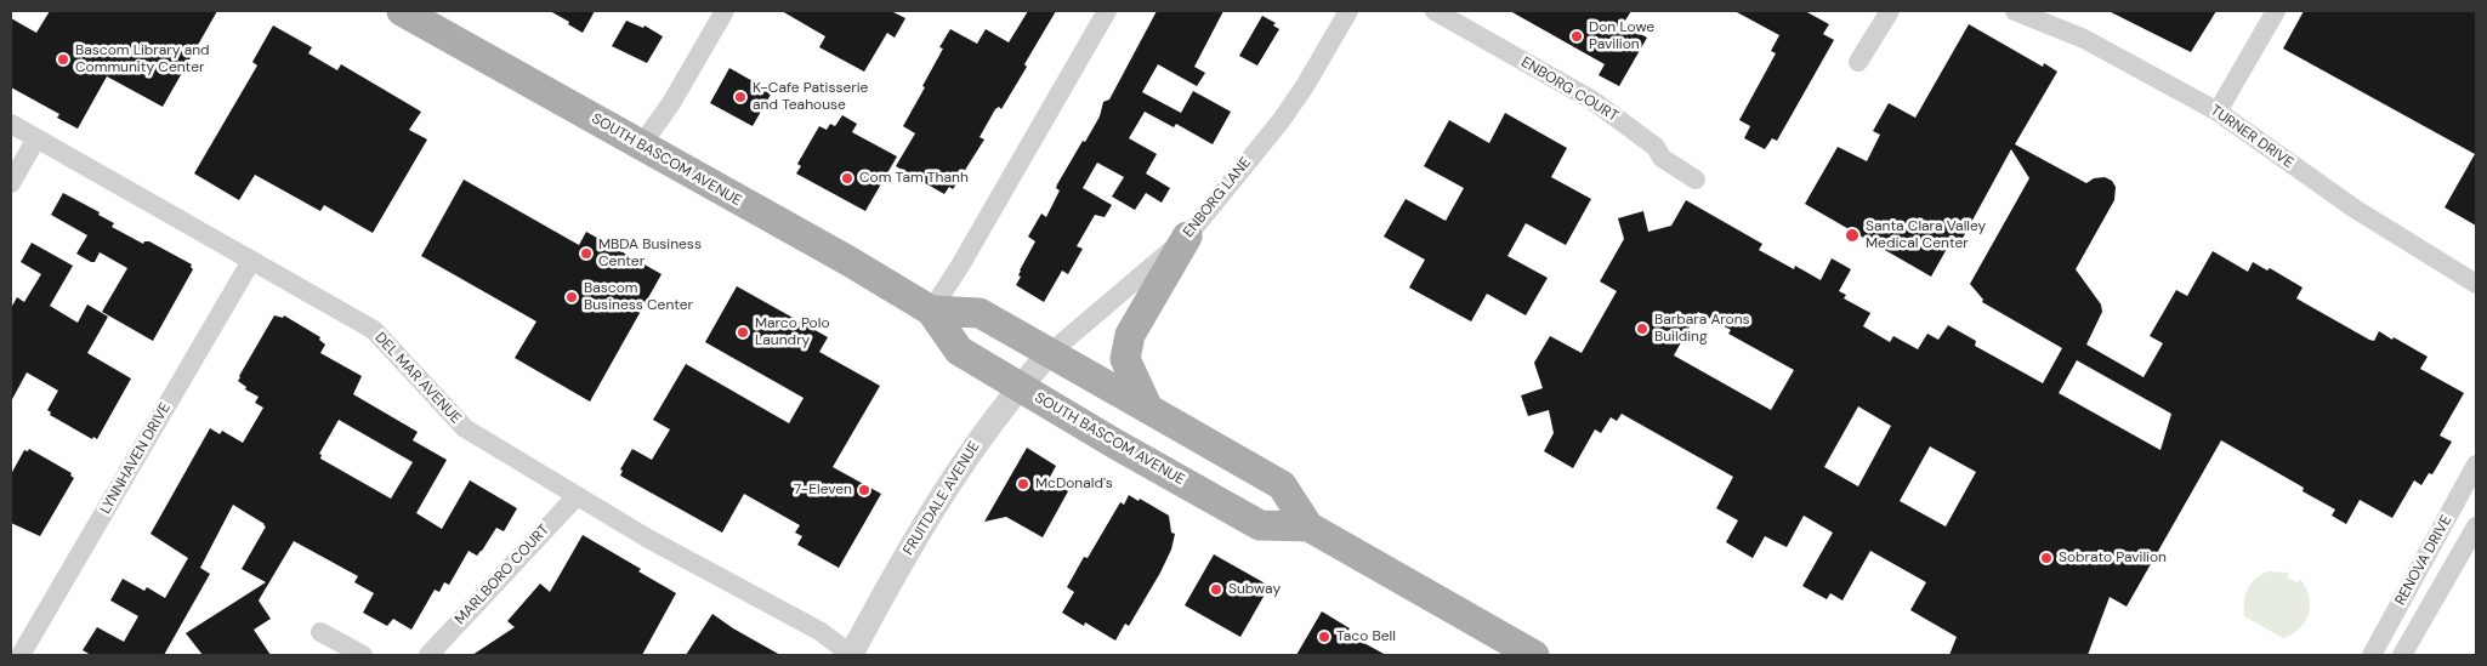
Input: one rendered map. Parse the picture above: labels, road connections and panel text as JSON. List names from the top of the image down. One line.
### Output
{"streets":{"main road":["SOUTH BASCOM AVENUE"],"street":["ENBORG COURT","TURNER DRIVE","ENBORG LANE","DEL MAR AVENUE","LYNNHAVEN DRIVE","FRUITDALE AVENUE","RENOVA DRIVE","MARLBORO COURT"]},"crossings":[["SOUTH BASCOM AVENUE","ENBORG LANE"],["SOUTH BASCOM AVENUE","FRUITDALE AVENUE"],["ENBORG LANE","FRUITDALE AVENUE"],["DEL MAR AVENUE","LYNNHAVEN DRIVE"],["DEL MAR AVENUE","FRUITDALE AVENUE"],["DEL MAR AVENUE","MARLBORO COURT"]],"places":["Don Lowe Pavilion","Bascom Library and Community Center","K-Cafe Patisserie and Teahouse","Com Tam Thanh","Santa Clara Valley Medical Center","MBDA Business Center","Bascom Business Center","Barbara Arons Building","Marco Polo Laundry","McDonald's","7-Eleven","Sobrato Pavilion","Subway","Taco Bell"]}
